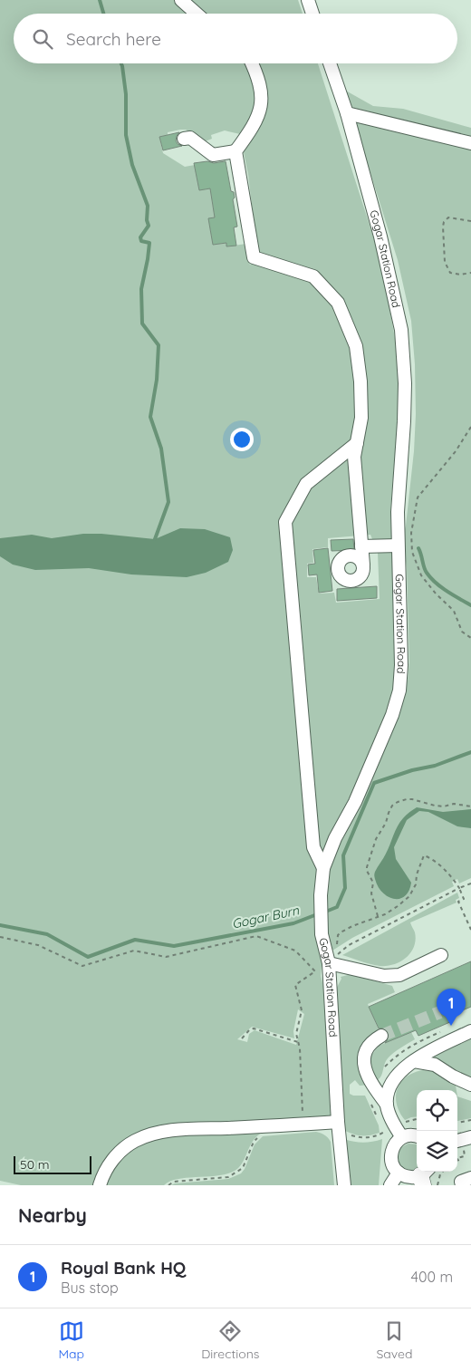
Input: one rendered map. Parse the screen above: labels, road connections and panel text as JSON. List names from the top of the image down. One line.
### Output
{"streets":{"street":["Gogar Station Road"]},"water":["Gogar Burn"],"scale_bar":"50 m","page":{"search":"Search here","pins":"1","scale":"50 m","heading":"Nearby","list":[{"mark":"1","name":"Royal Bank HQ","note":"Bus stop","value":"400 m"}],"nav":["Map","Directions","Saved"]}}
